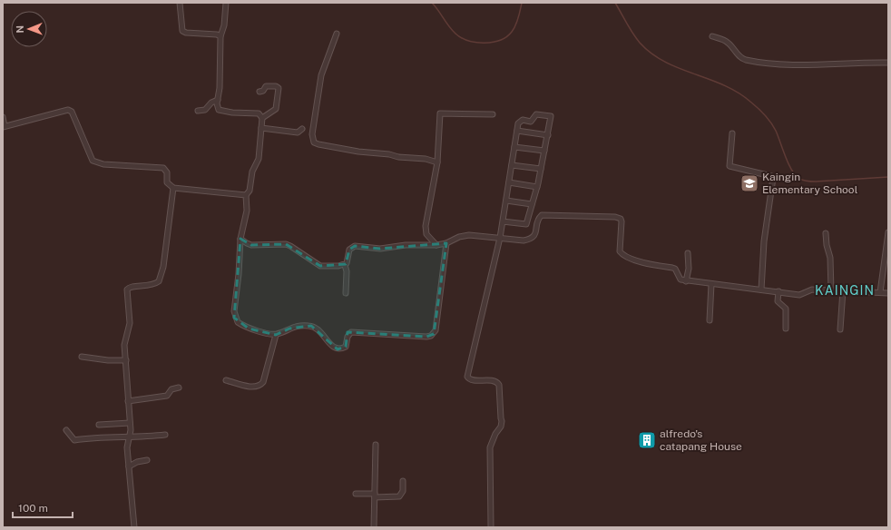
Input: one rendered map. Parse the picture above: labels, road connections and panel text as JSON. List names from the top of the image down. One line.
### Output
{"districts":["KAINGIN"],"places":{"school or university":["Kaingin Elementary School"],"building":["alfredo's catapang House"]},"scale_bar":"100 m","north":"left"}
